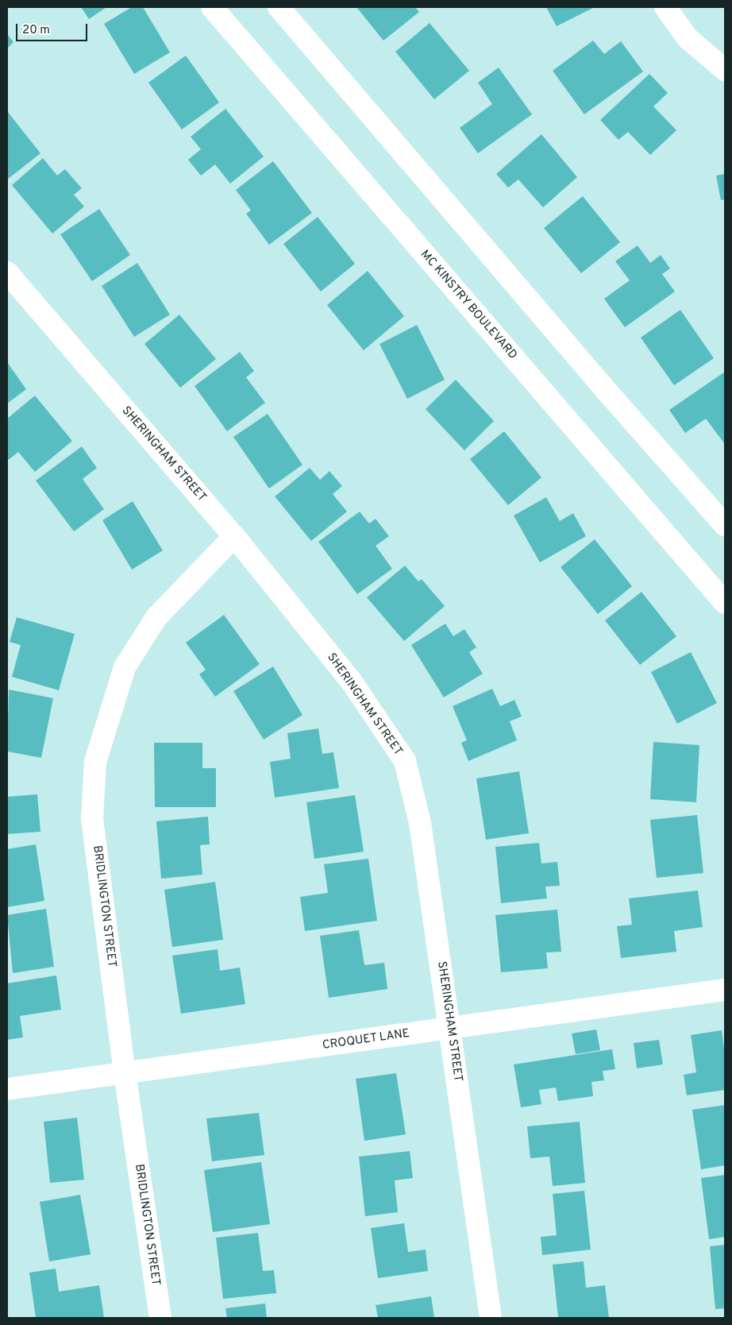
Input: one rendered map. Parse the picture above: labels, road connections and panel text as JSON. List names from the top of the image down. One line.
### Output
{"streets":{"street":["MC KINSTRY BOULEVARD","SHERINGHAM STREET","BRIDLINGTON STREET","CROQUET LANE"]},"crossings":[["SHERINGHAM STREET","BRIDLINGTON STREET"],["SHERINGHAM STREET","CROQUET LANE"],["BRIDLINGTON STREET","CROQUET LANE"]],"scale_bar":"20 m"}
